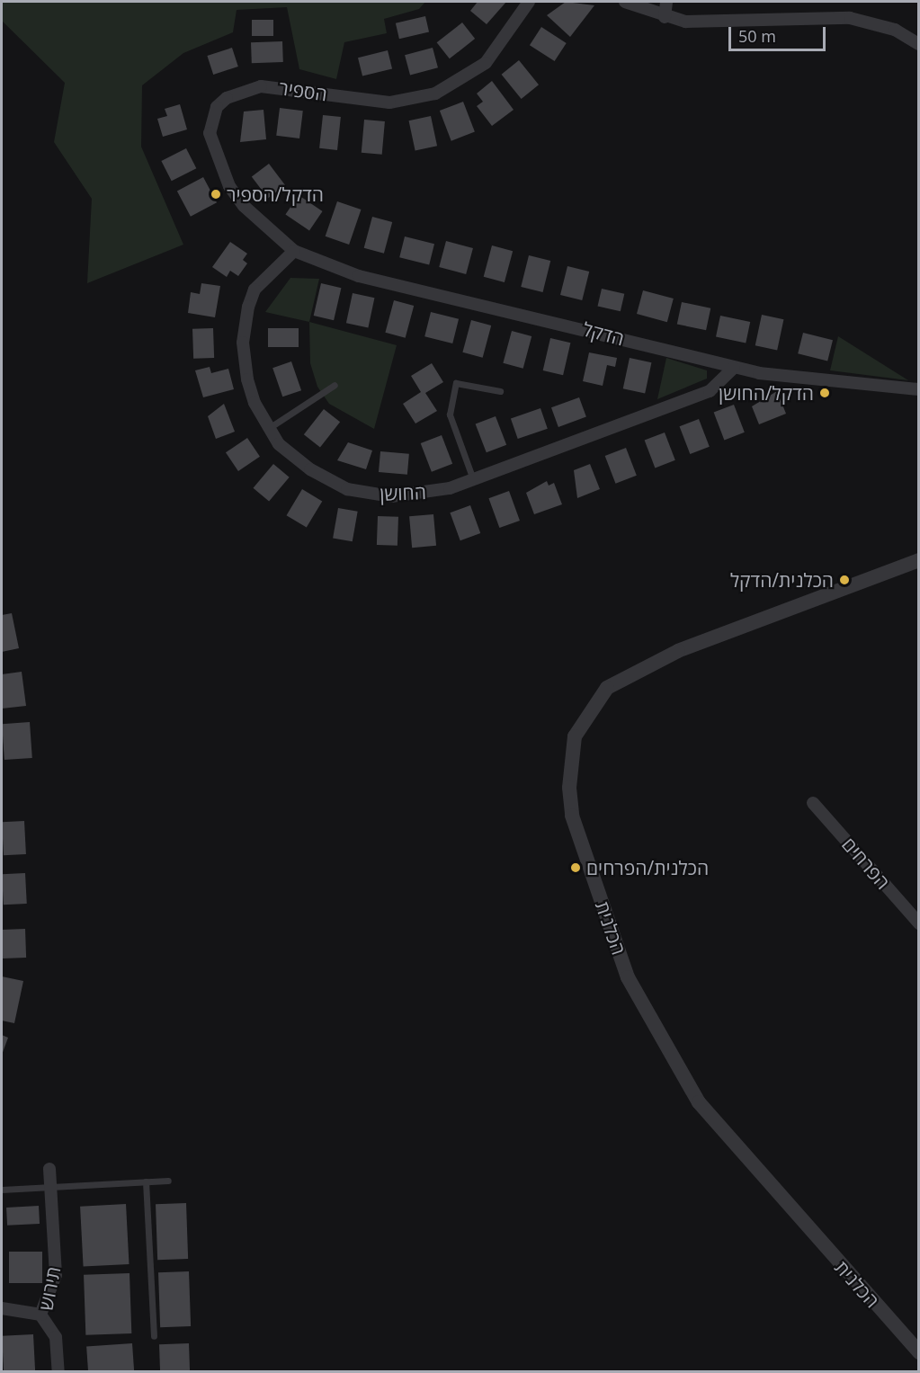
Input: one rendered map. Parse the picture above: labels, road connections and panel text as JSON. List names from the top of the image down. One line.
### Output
{"streets":{"street":["הספיר","הדקל","החושן","הפרחים","הכלנית","תירוש"]},"crossings":[["הספיר","הדקל"],["הספיר","החושן"],["הדקל","החושן"]],"places":["הדקל/הספיר","הדקל/החושן","הכלנית/הדקל","הכלנית/הפרחים"],"scale_bar":"50 m"}
